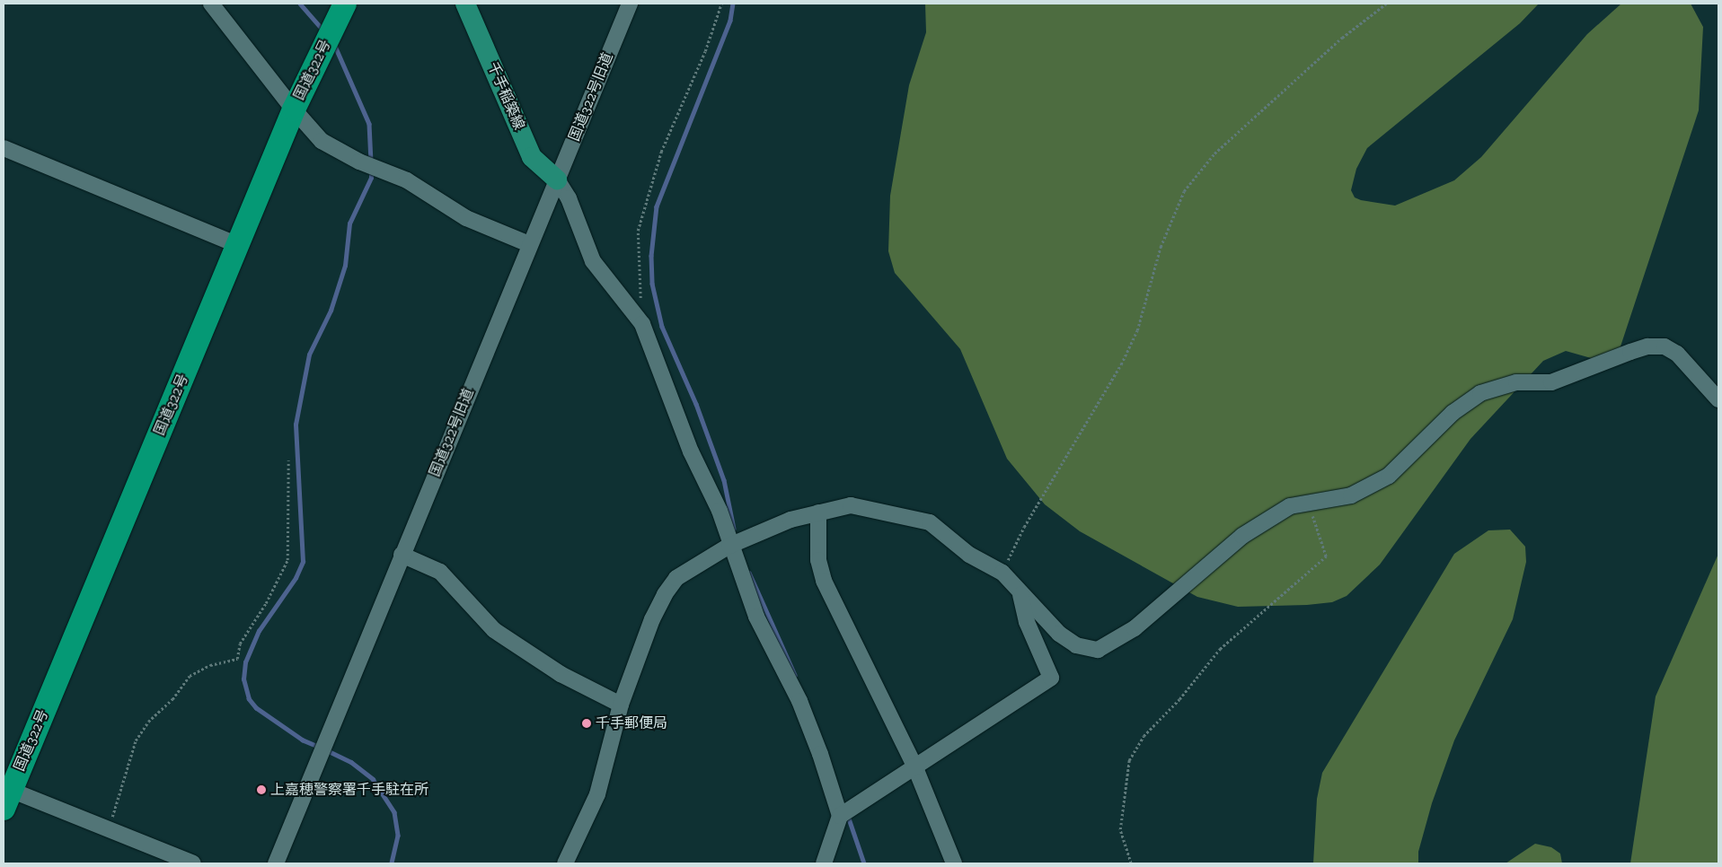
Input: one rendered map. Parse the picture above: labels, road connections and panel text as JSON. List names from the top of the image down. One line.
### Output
{"streets":{"highway":["国道322号"],"main road":["千手稲築線"],"street":["国道322号旧道"]},"crossings":[["千手稲築線","国道322号旧道"]],"places":["千手郵便局","上嘉穂警察署千手駐在所"]}
